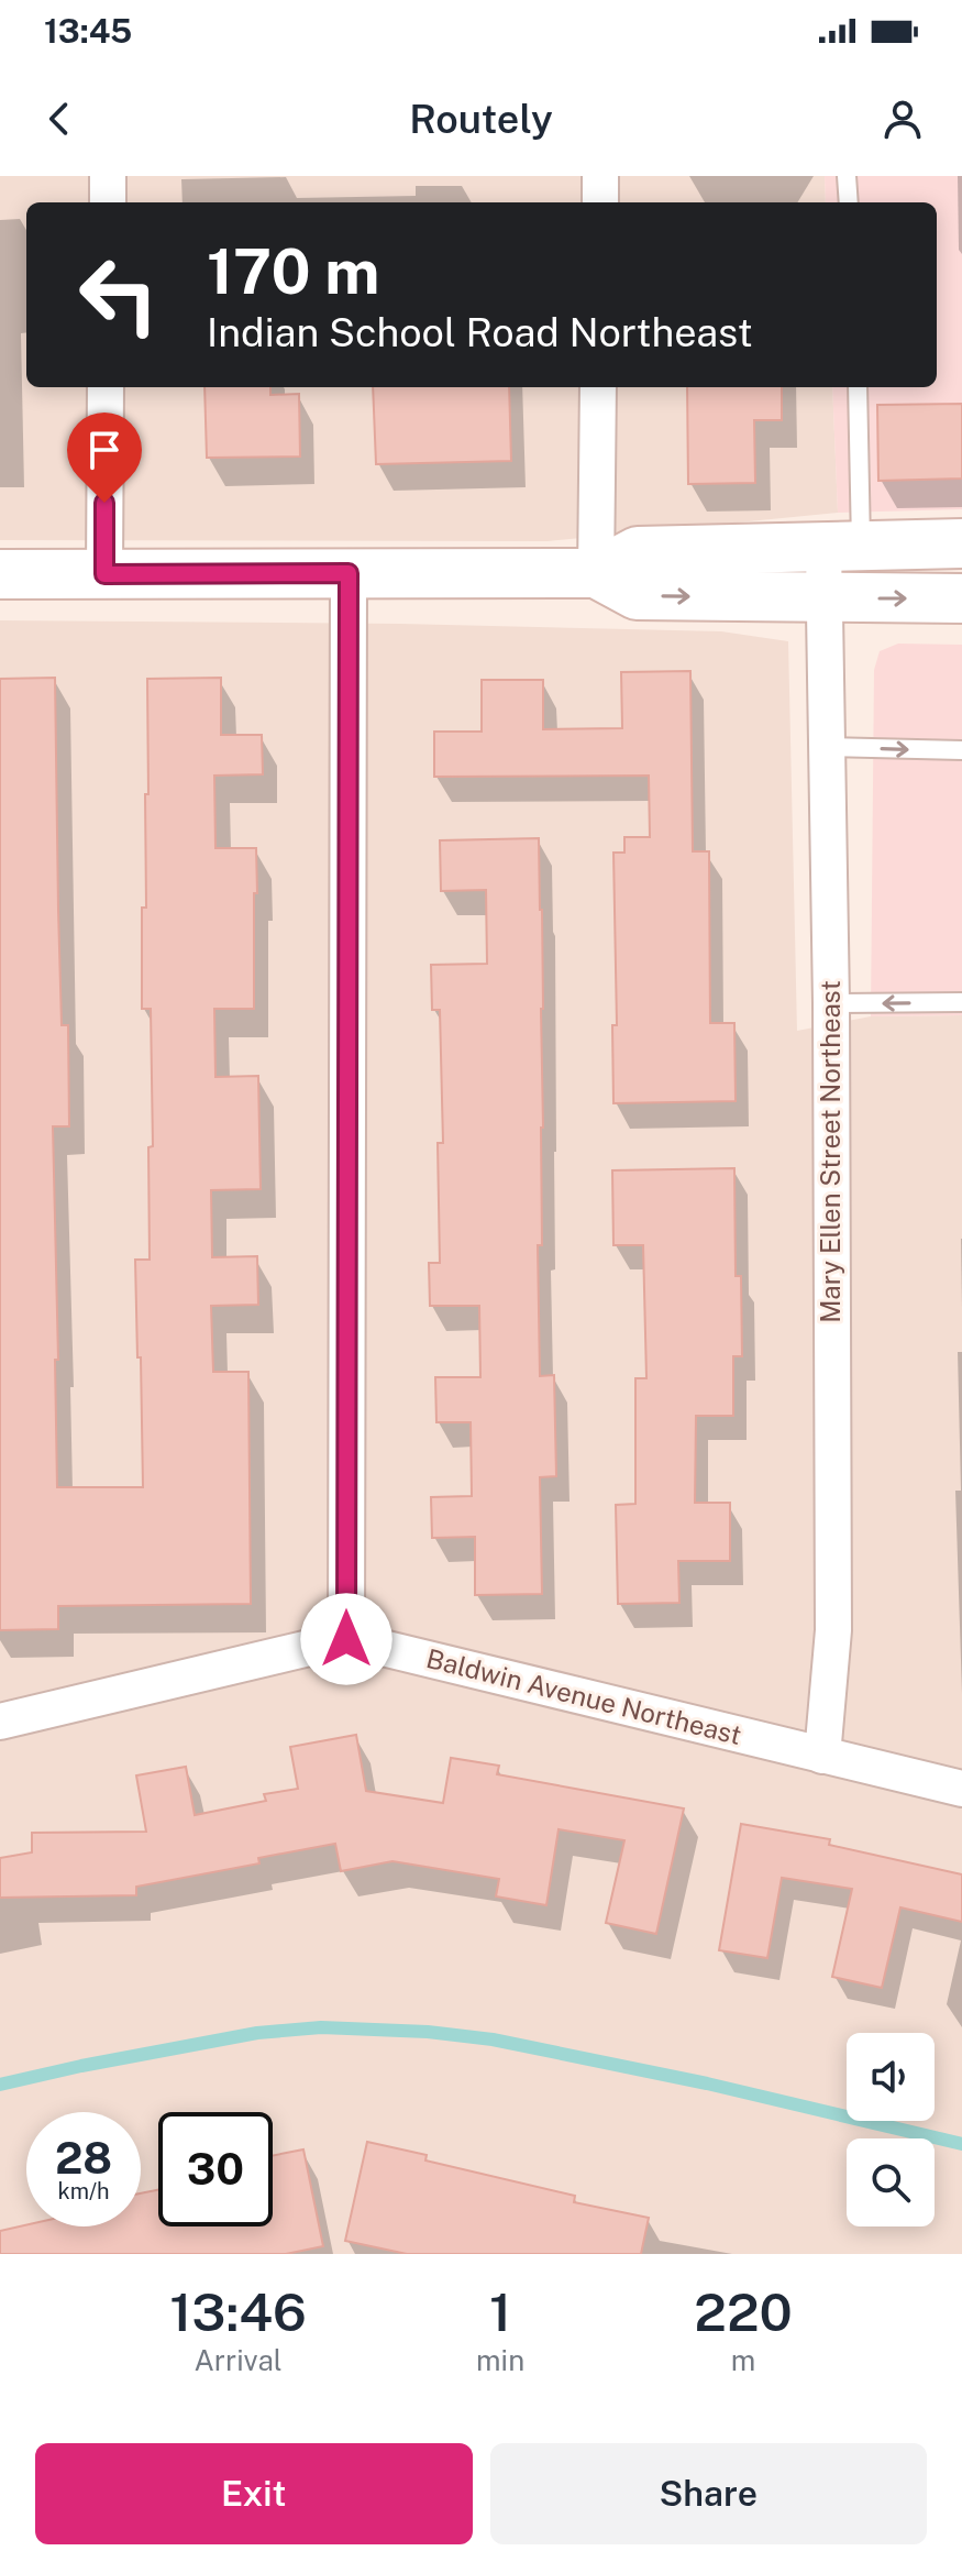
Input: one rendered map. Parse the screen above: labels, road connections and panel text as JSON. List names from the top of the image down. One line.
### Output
{"streets":{"street":["Mary Ellen Street Northeast","Baldwin Avenue Northeast"]},"crossings":[["Mary Ellen Street Northeast","Baldwin Avenue Northeast"]],"page":{"status":"13:45","header":"Routely","turn":["170 m","Indian School Road Northeast"],"speed":"28 km/h","limit":"30","eta":["13:46","Arrival","1","min","220","m"],"buttons":["Exit","Share"]}}
